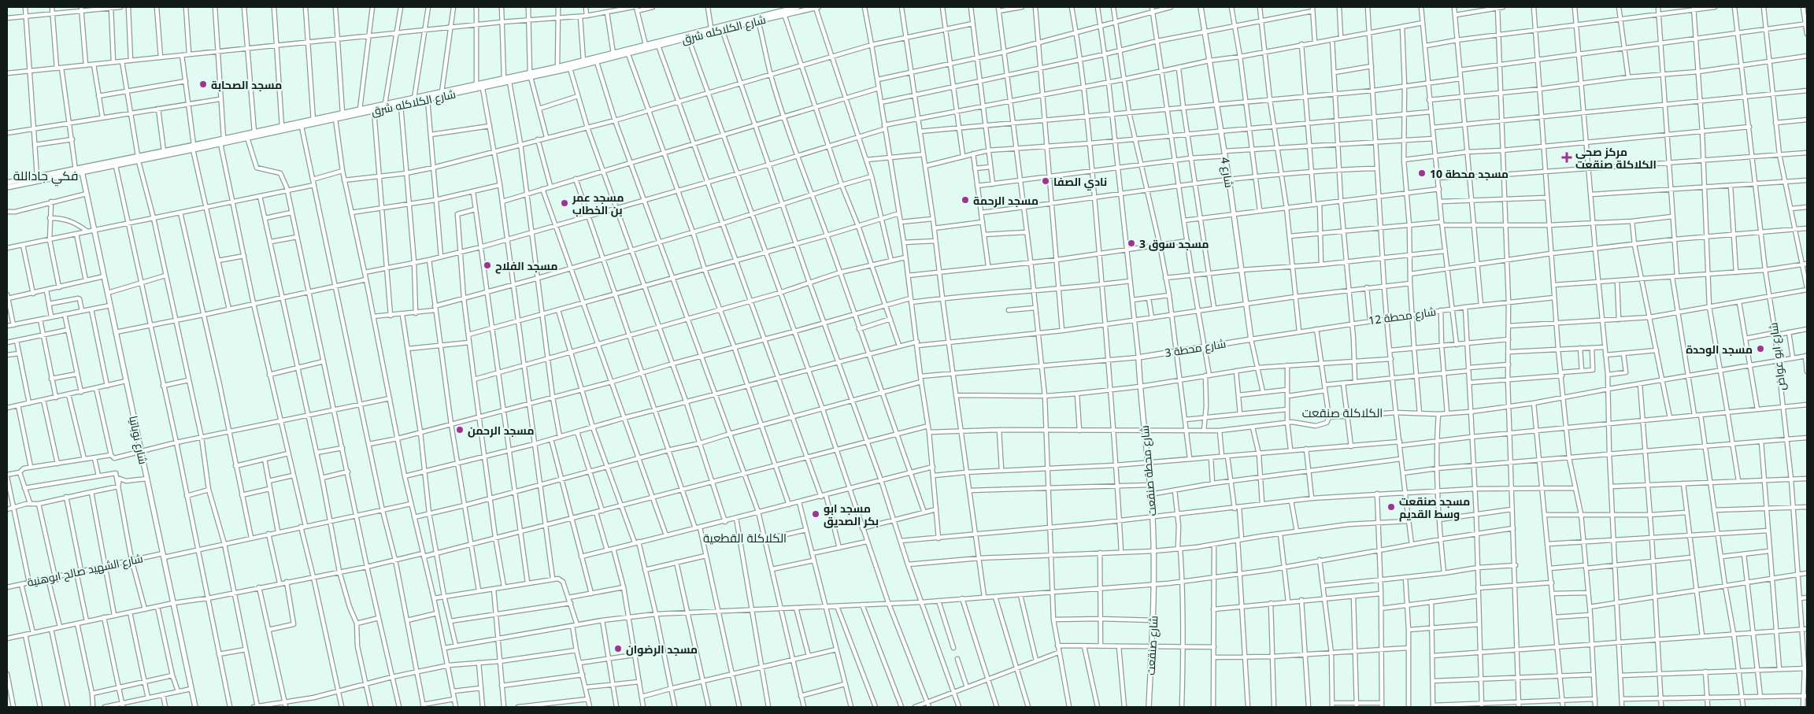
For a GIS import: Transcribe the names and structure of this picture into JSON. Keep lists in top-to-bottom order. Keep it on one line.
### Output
{"streets":{"street":["شارع الكلاكله شرق","شارع 4","شارع محطة 12","شارع محطة 3","شارع ابو عواض","شارع نوباتيا","شارع محطة صنقعت","شارع الشهيد صالح ابوهنية","شارع صنقعت"]},"crossings":[["شارع الكلاكله شرق","شارع نوباتيا"],["شارع 4","شارع محطة 12"],["شارع 4","شارع محطة 3"],["شارع محطة 12","شارع محطة 3"],["شارع محطة 3","شارع محطة صنقعت"],["شارع نوباتيا","شارع الشهيد صالح ابوهنية"],["شارع محطة صنقعت","شارع صنقعت"]],"districts":["فكي جاداللة","الكلاكلة صنقعت","الكلاكلة القطعية"],"places":{"other":["مسجد الصحابة","مسجد محطة 10","نادي الصفا","مسجد الرحمة","مسجد عمر بن الخطاب","مسجد سوق 3","مسجد الفلاح","مسجد الوحدة","مسجد الرحمن","مسجد صنقعت وسط القديم","مسجد ابو بكر الصديق","مسجد الرضوان"],"health":["مركز صحي الكلاكلة صنقعت"]}}
